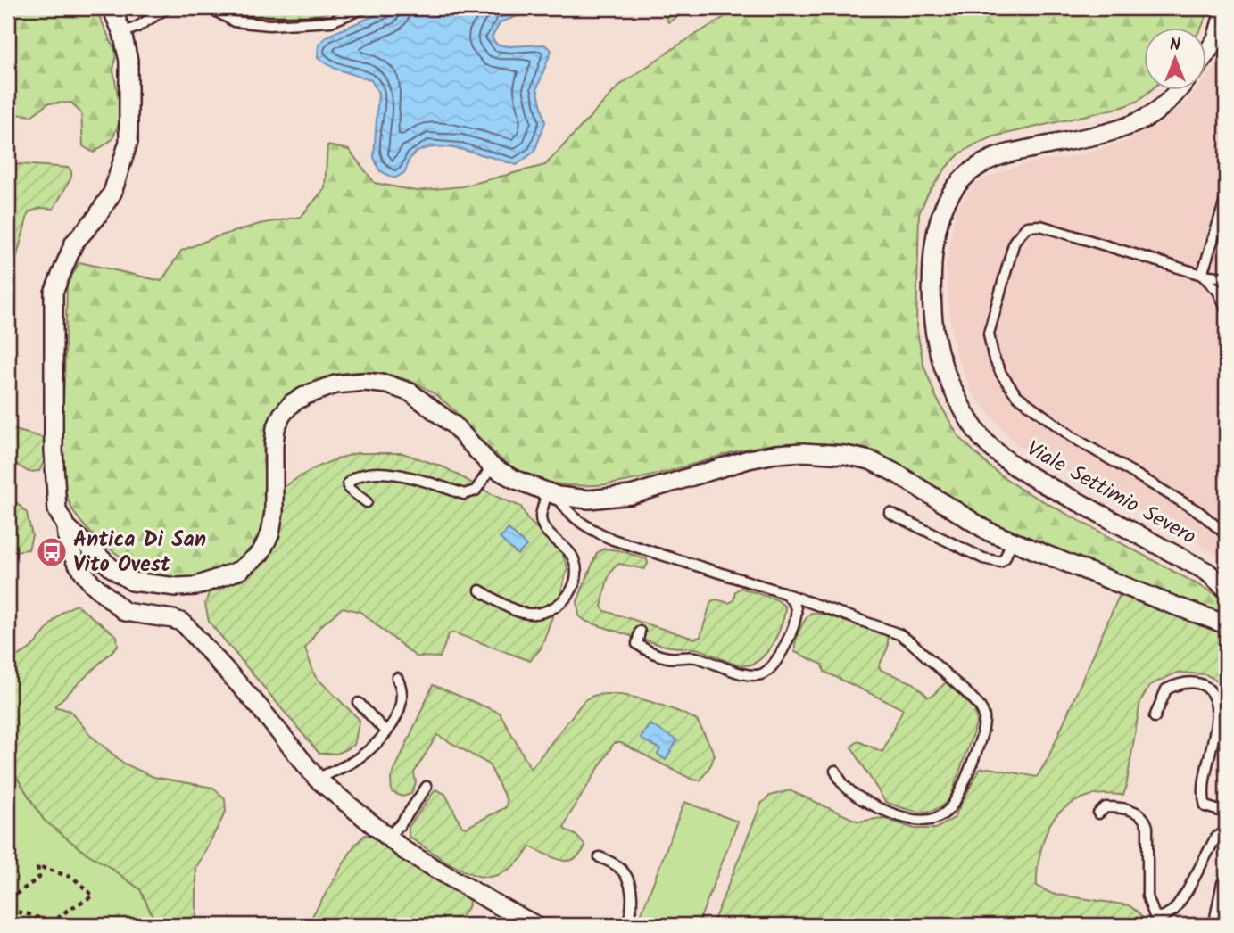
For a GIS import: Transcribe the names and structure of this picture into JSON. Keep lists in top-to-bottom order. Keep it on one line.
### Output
{"streets":{"street":["Viale Settimio Severo"]},"places":{"bus stop":["Antica Di San Vito Ovest"]},"north":"top"}
